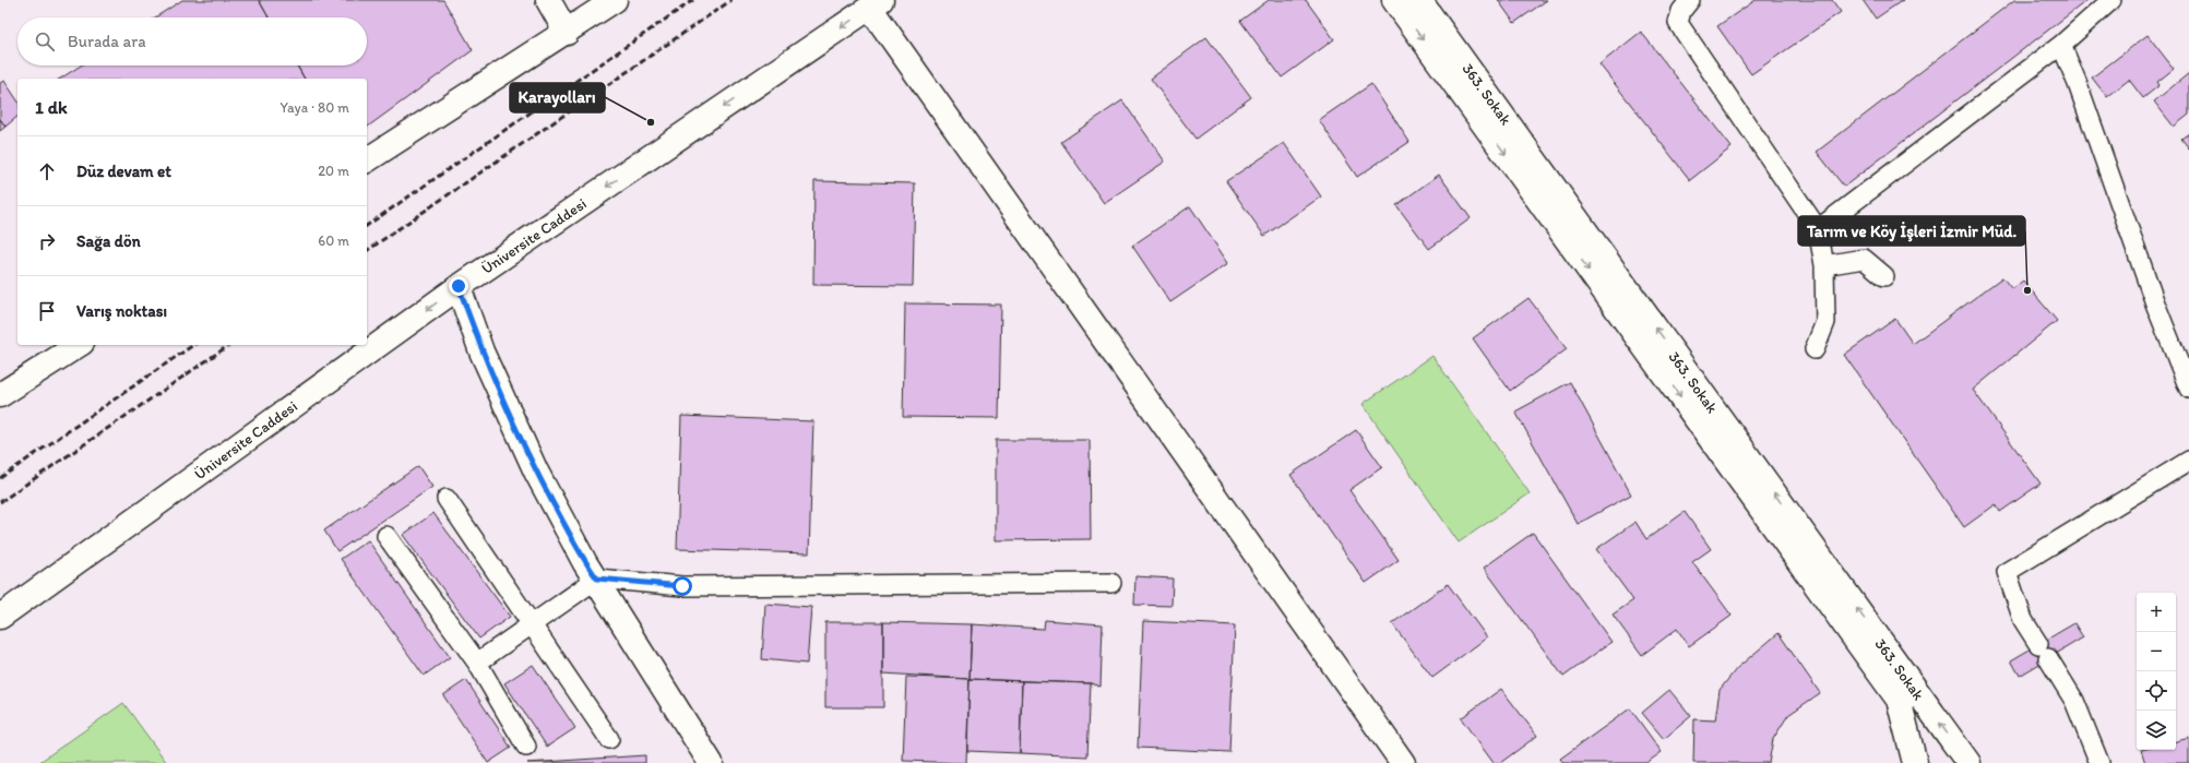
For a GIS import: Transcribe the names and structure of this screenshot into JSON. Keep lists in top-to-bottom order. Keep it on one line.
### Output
{"streets":{"street":["363. Sokak","Üniversite Caddesi"]},"places":["Karayolları","Tarım ve Köy İşleri İzmir Müd."],"page":{"search":"Burada ara","heading":["1 dk","Yaya · 80 m"],"list":[["Düz devam et","20 m"],["Sağa dön","60 m"],"Varış noktası"],"map_buttons":["+","−"]}}
